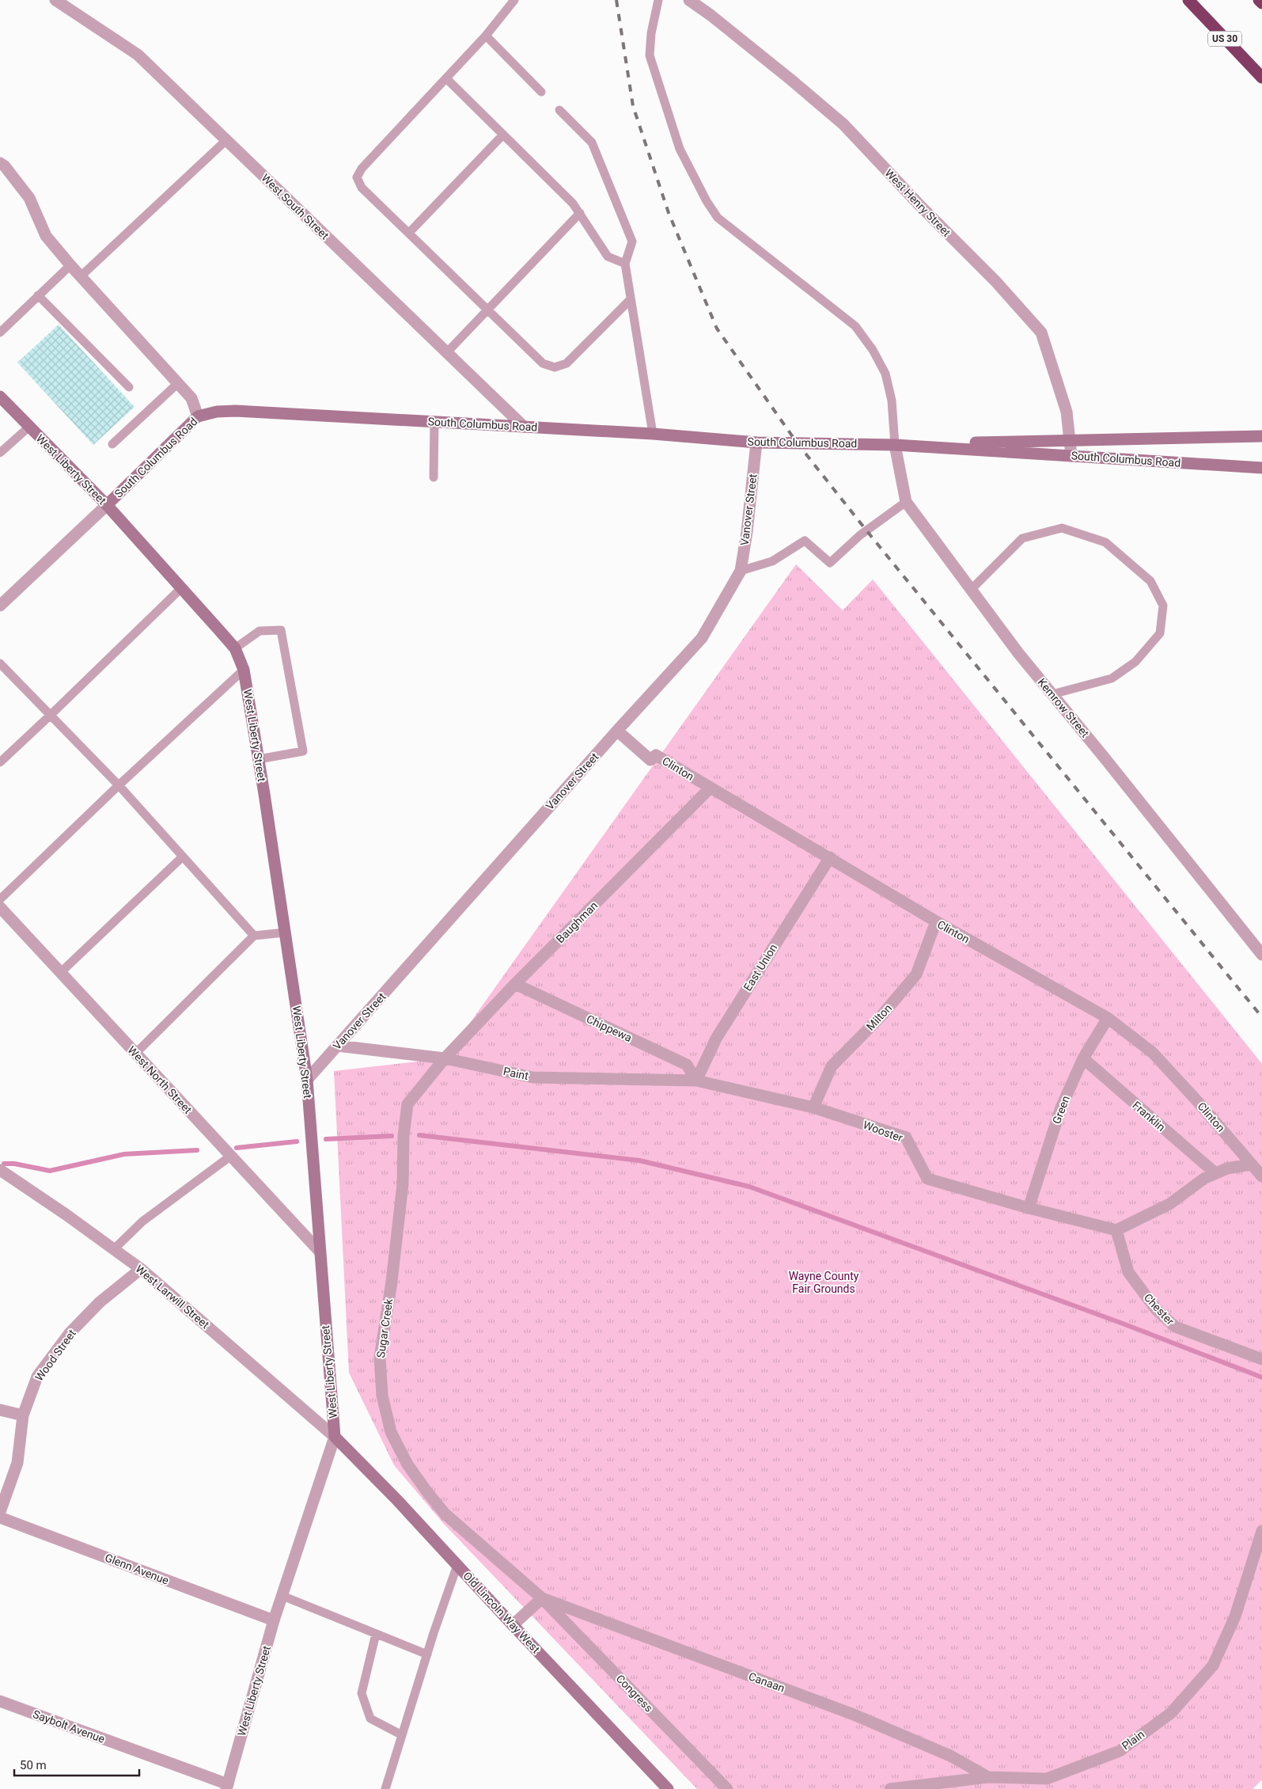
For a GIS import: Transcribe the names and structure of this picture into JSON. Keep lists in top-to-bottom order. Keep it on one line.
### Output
{"streets":{"highway":["US 30"],"main road":["South Columbus Road","West Liberty Street","Old Lincoln Way West"],"street":["West Henry Street","West South Street","Vanover Street","Kemrow Street","Clinton","Baughman","East Union","Milton","Chippewa","Paint","West North Street","Green","Franklin","Wooster","West Larwill Street","Chester","Sugar Creek","Wood Street","Glenn Avenue","Canaan","Congress","Saybolt Avenue","Plain"]},"crossings":[["West Henry Street","South Columbus Road"],["West South Street","South Columbus Road"],["South Columbus Road","West Liberty Street"],["South Columbus Road","Vanover Street"],["South Columbus Road","Kemrow Street"],["West Liberty Street","Vanover Street"],["West Liberty Street","West North Street"],["West Liberty Street","West Larwill Street"],["West Liberty Street","Glenn Avenue"],["West Liberty Street","Old Lincoln Way West"],["West Liberty Street","Saybolt Avenue"],["Vanover Street","Clinton"],["Vanover Street","Paint"],["Clinton","Baughman"],["Clinton","East Union"],["Clinton","Milton"],["Clinton","Green"],["Baughman","Chippewa"],["Baughman","Paint"],["Baughman","Sugar Creek"],["East Union","Chippewa"],["East Union","Paint"],["East Union","Wooster"],["Milton","Wooster"],["Chippewa","Paint"],["Chippewa","Wooster"],["Paint","Wooster"],["Paint","Sugar Creek"],["Green","Franklin"],["Green","Wooster"],["Wooster","Chester"],["West Larwill Street","Wood Street"],["West Larwill Street","Old Lincoln Way West"],["Sugar Creek","Canaan"],["Sugar Creek","Congress"],["Canaan","Congress"],["Canaan","Plain"]],"parks":["Wayne County Fair Grounds"],"scale_bar":"50 m"}
